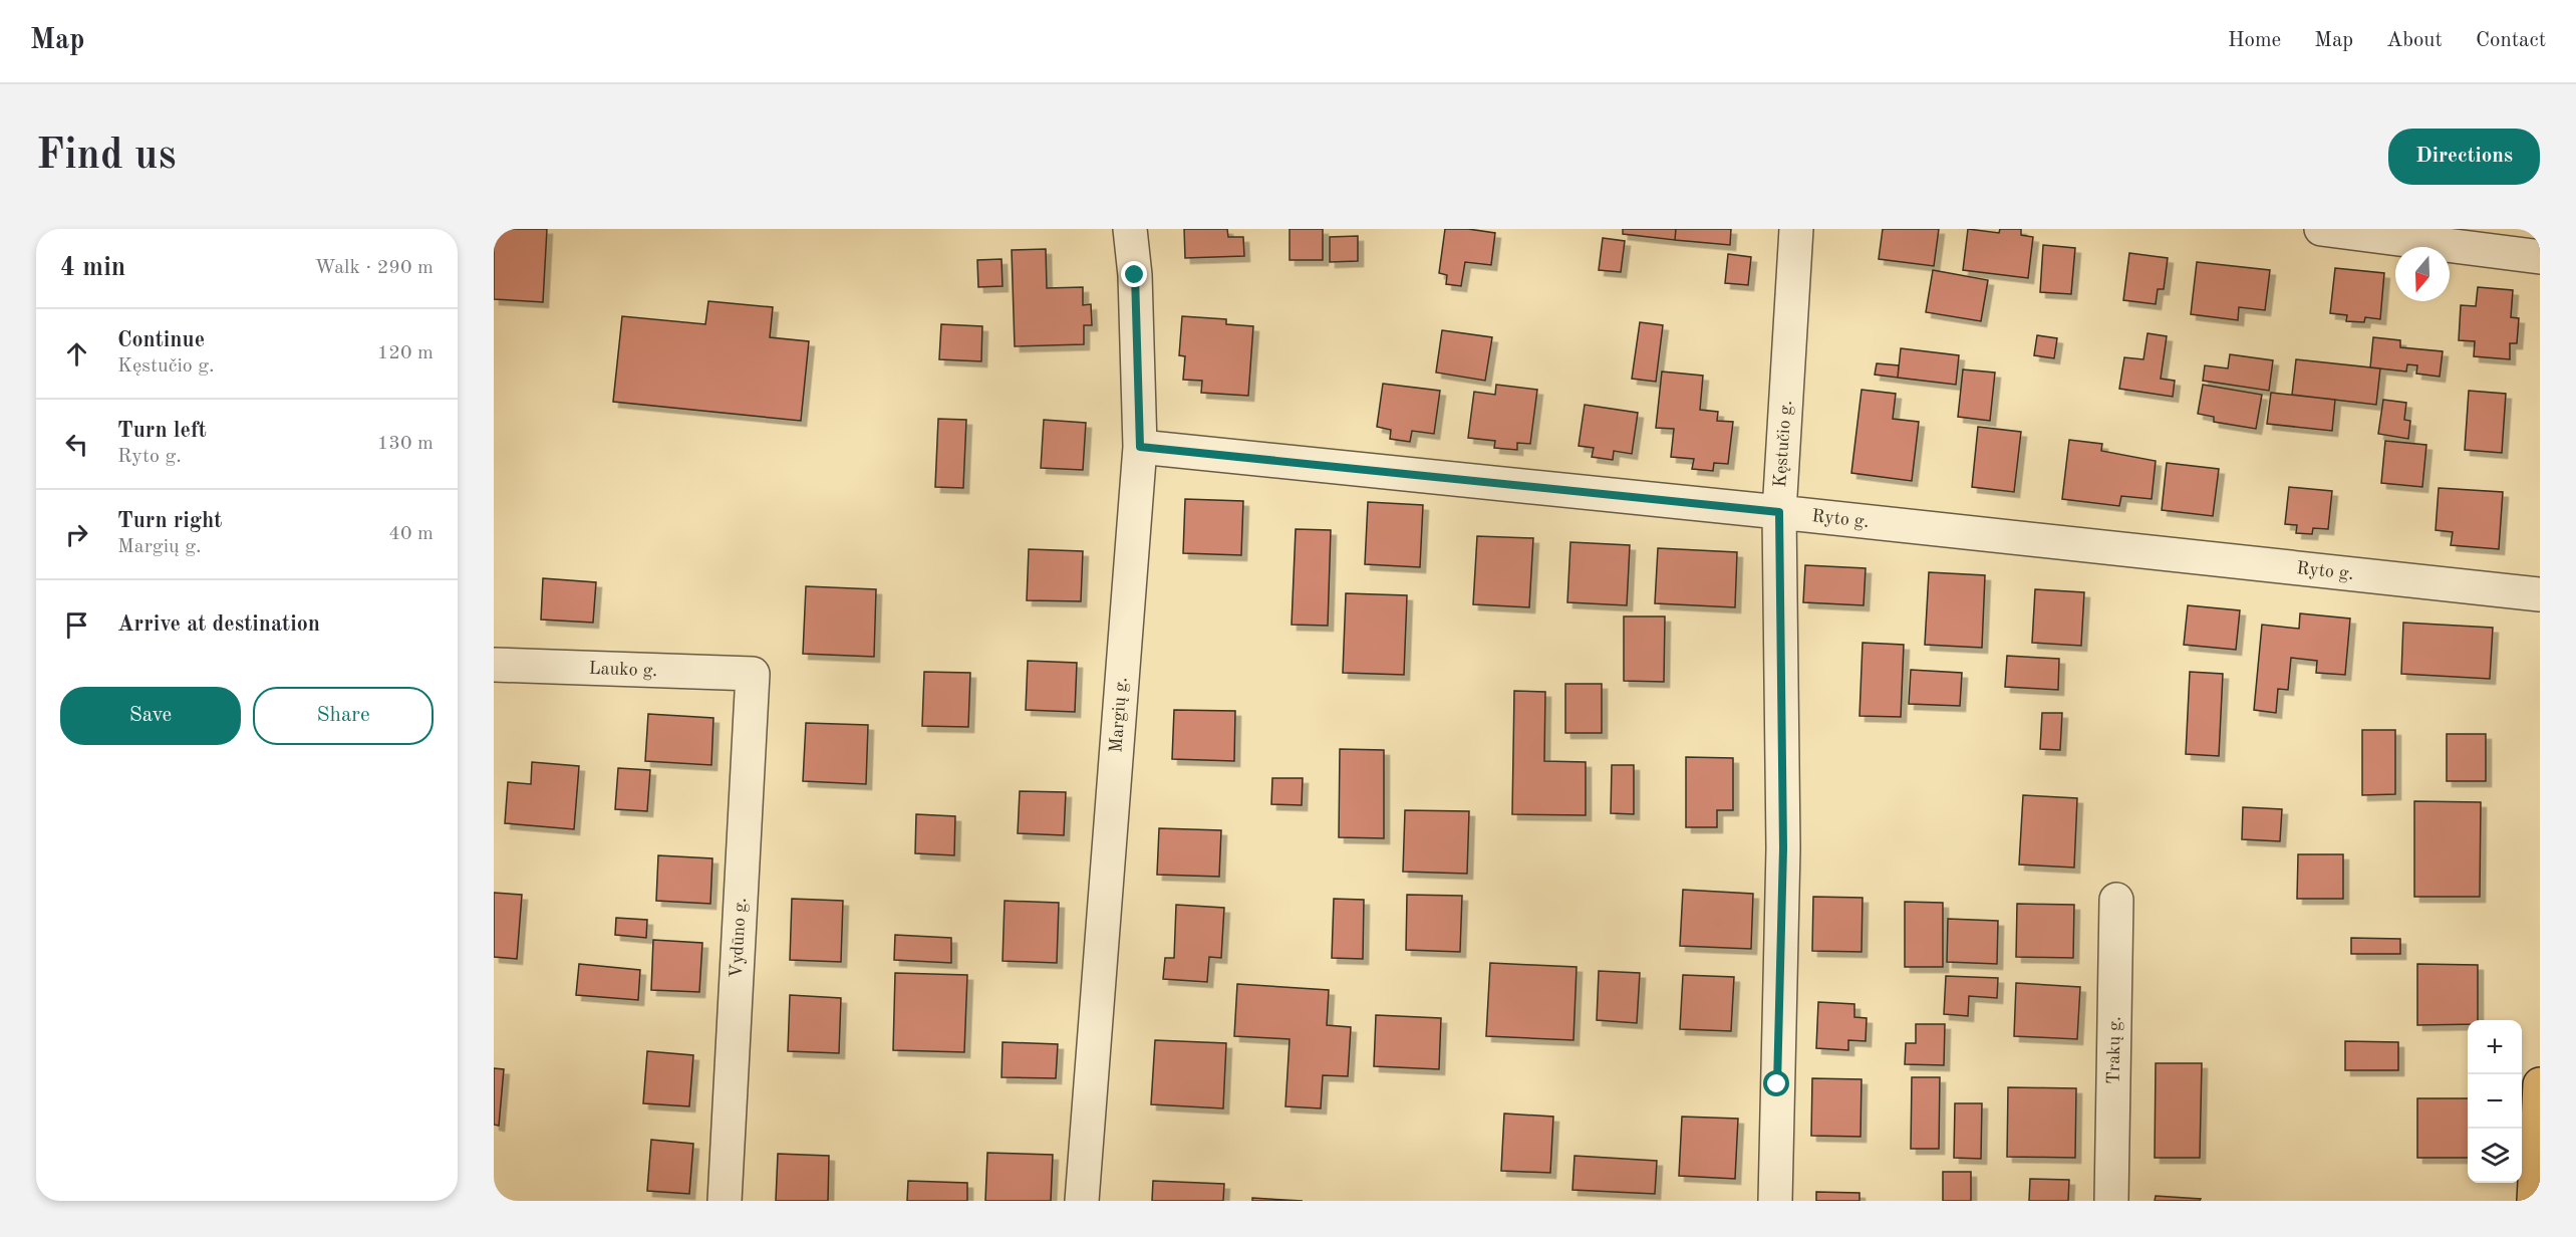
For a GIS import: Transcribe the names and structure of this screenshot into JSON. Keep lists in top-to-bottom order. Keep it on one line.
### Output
{"streets":{"street":["Kęstučio g.","Ryto g.","Lauko g.","Margių g.","Vydūno g.","Trakų g."]},"crossings":[["Kęstučio g.","Ryto g."],["Ryto g.","Margių g."],["Lauko g.","Vydūno g."]],"north":"bottom","page":{"header":"Map","nav":["Home","Map","About","Contact"],"buttons":["Directions",["Save","Share"]],"title":"Find us","heading":["4 min","Walk · 290 m"],"list":[["Continue","Kęstučio g.","120 m"],["Turn left","Ryto g.","130 m"],["Turn right","Margių g.","40 m"],"Arrive at destination"],"map_buttons":["+","−"]}}
